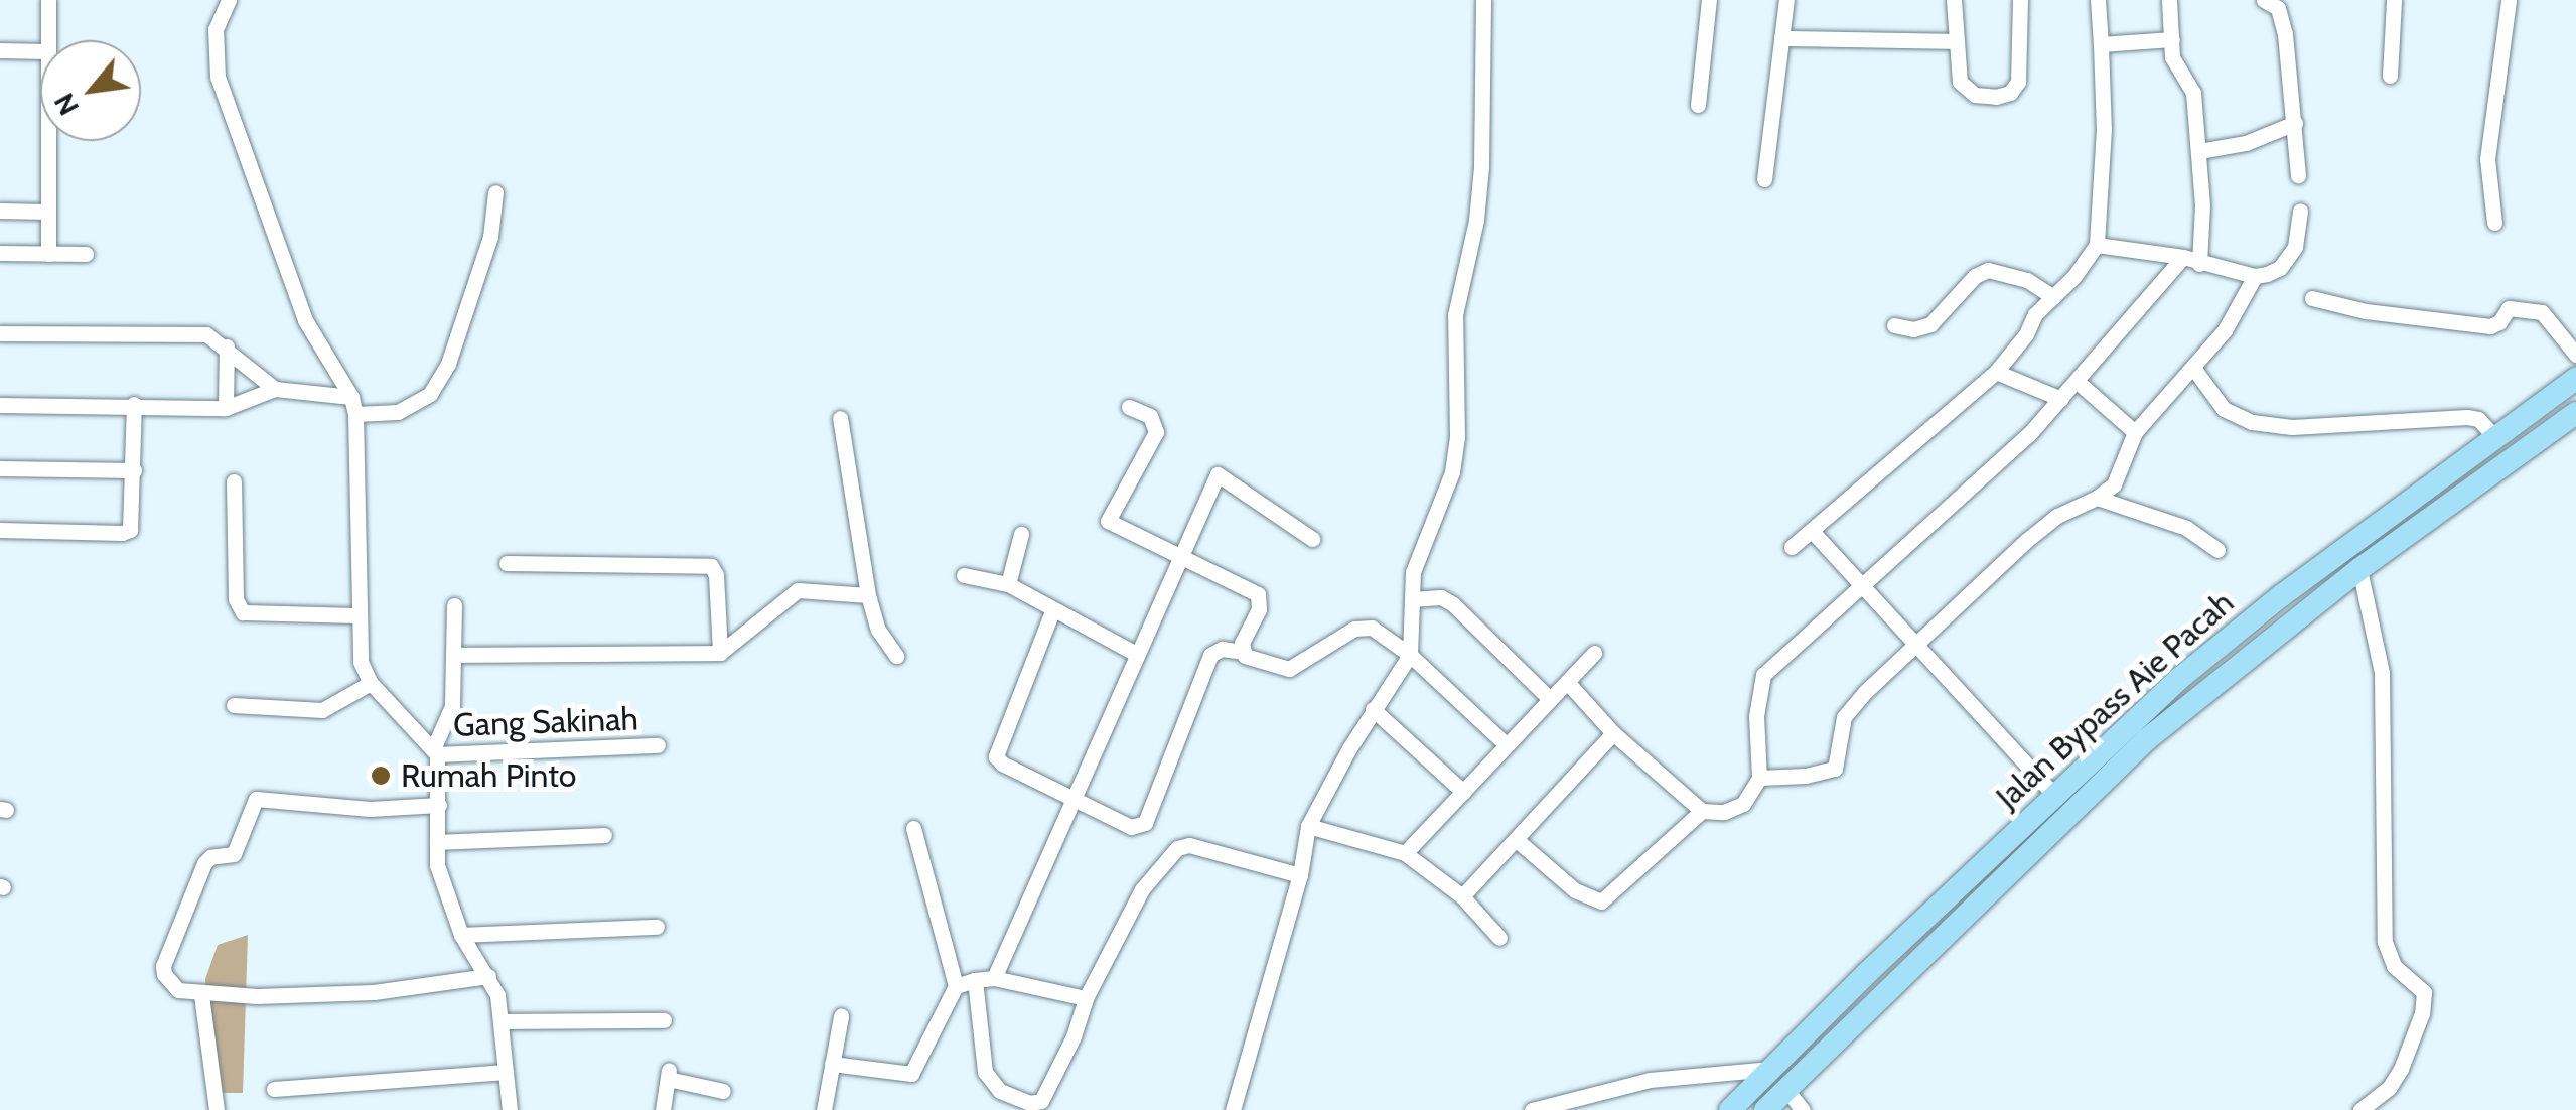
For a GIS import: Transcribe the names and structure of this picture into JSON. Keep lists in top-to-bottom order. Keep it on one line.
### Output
{"streets":{"highway":["Jalan Bypass Aie Pacah"],"street":["Gang Sakinah"]},"places":["Rumah Pinto"],"north":"bottom left"}
